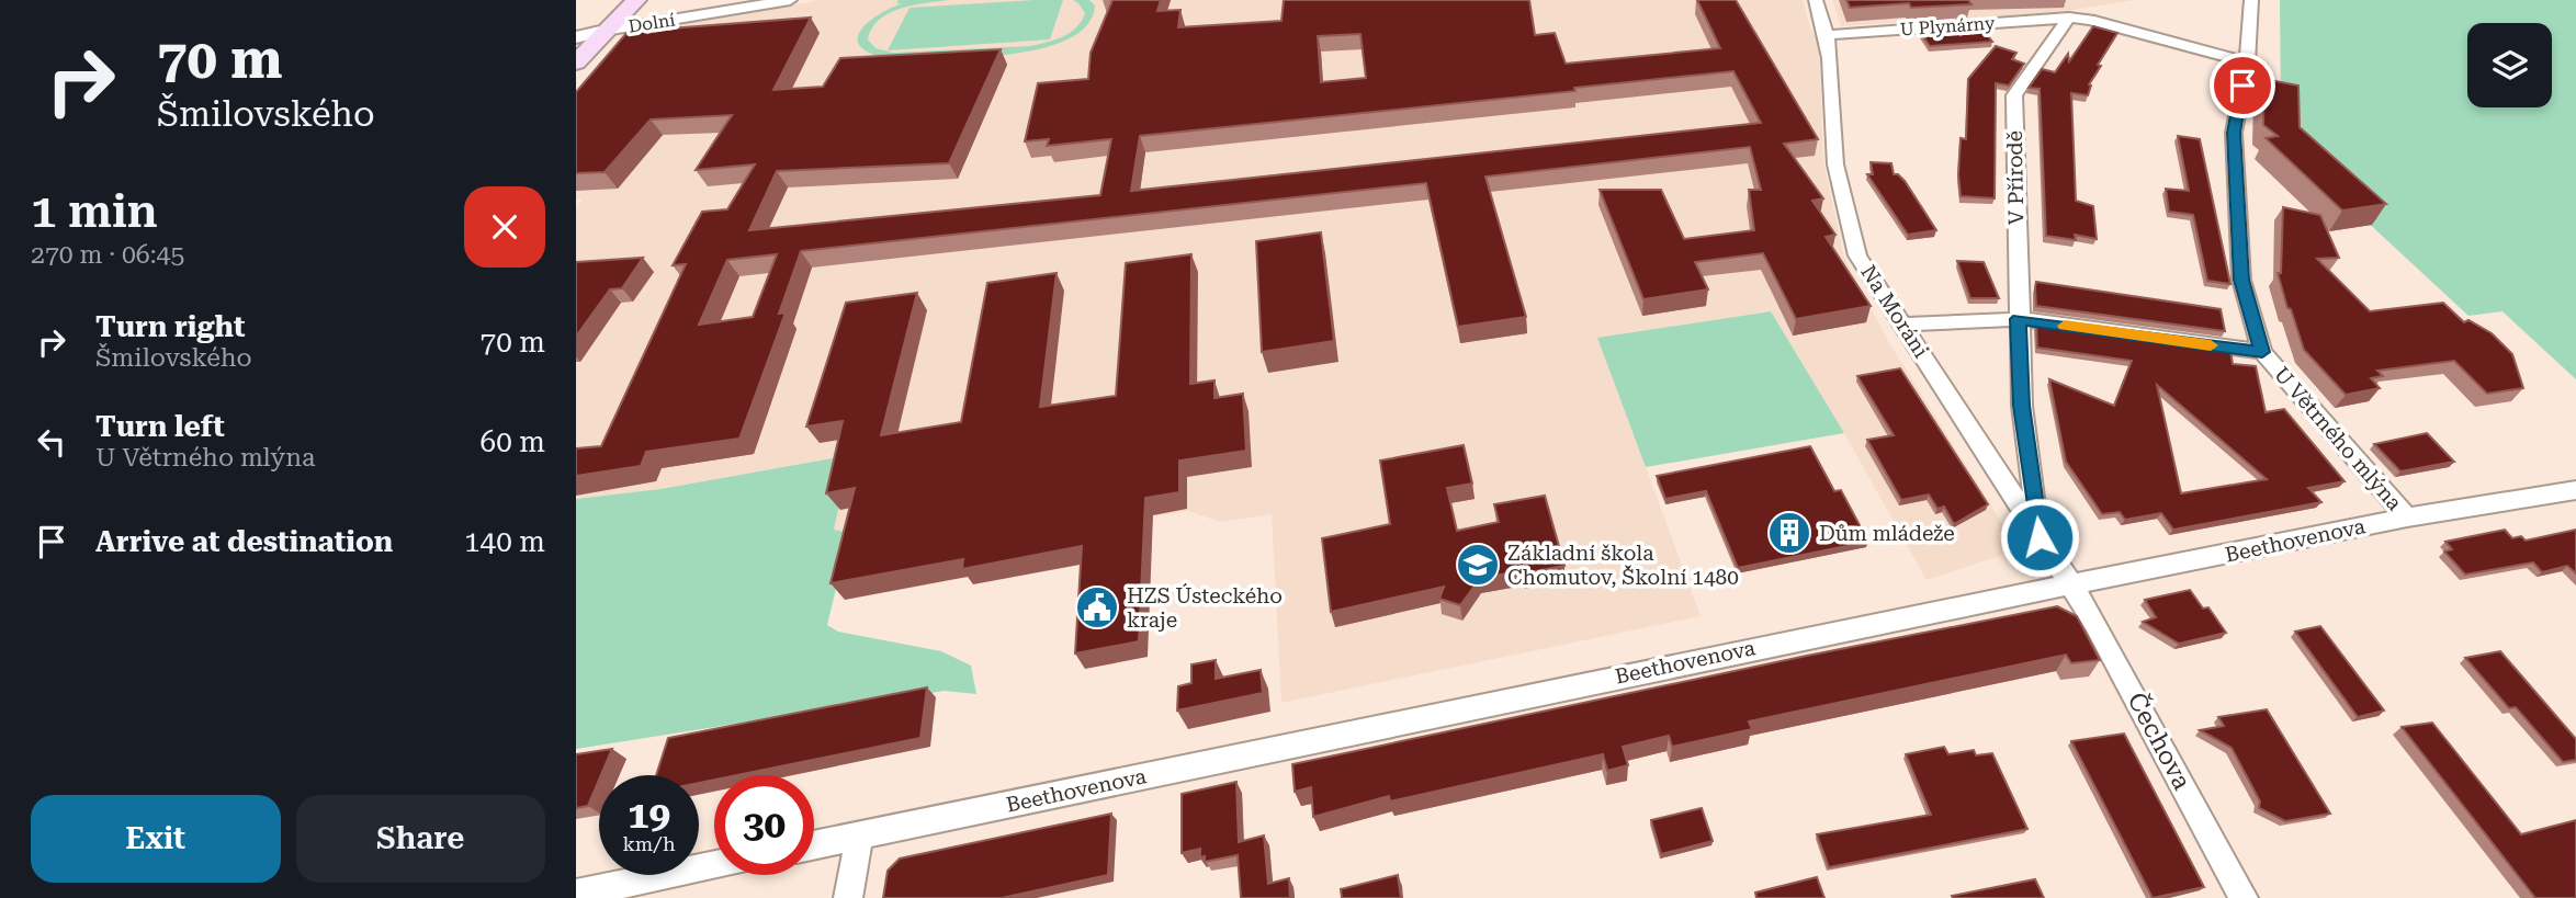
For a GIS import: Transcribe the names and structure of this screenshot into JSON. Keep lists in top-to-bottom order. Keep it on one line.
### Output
{"streets":{"street":["Dolní","U Plynárny","V Přírodě","Na Moráni","U Větrného mlýna","Beethovenova","Čechova"]},"crossings":[["U Plynárny","V Přírodě"],["U Plynárny","Na Moráni"],["V Přírodě","Na Moráni"],["Na Moráni","Beethovenova"],["Na Moráni","Čechova"],["U Větrného mlýna","Beethovenova"],["Beethovenova","Čechova"]],"places":{"building":["Dům mládeže"],"school or university":["Základní škola Chomutov, Školní 1480"],"public building":["HZS Ústeckého kraje"]},"page":{"turn":["70 m","Šmilovského"],"heading":["1 min","270 m · 06:45"],"list":[{"name":"Turn right","note":"Šmilovského","value":"70 m"},{"name":"Turn left","note":"U Větrného mlýna","value":"60 m"},{"name":"Arrive at destination","value":"140 m"}],"speed":"19 km/h","limit":"30","buttons":["Exit","Share"]}}
